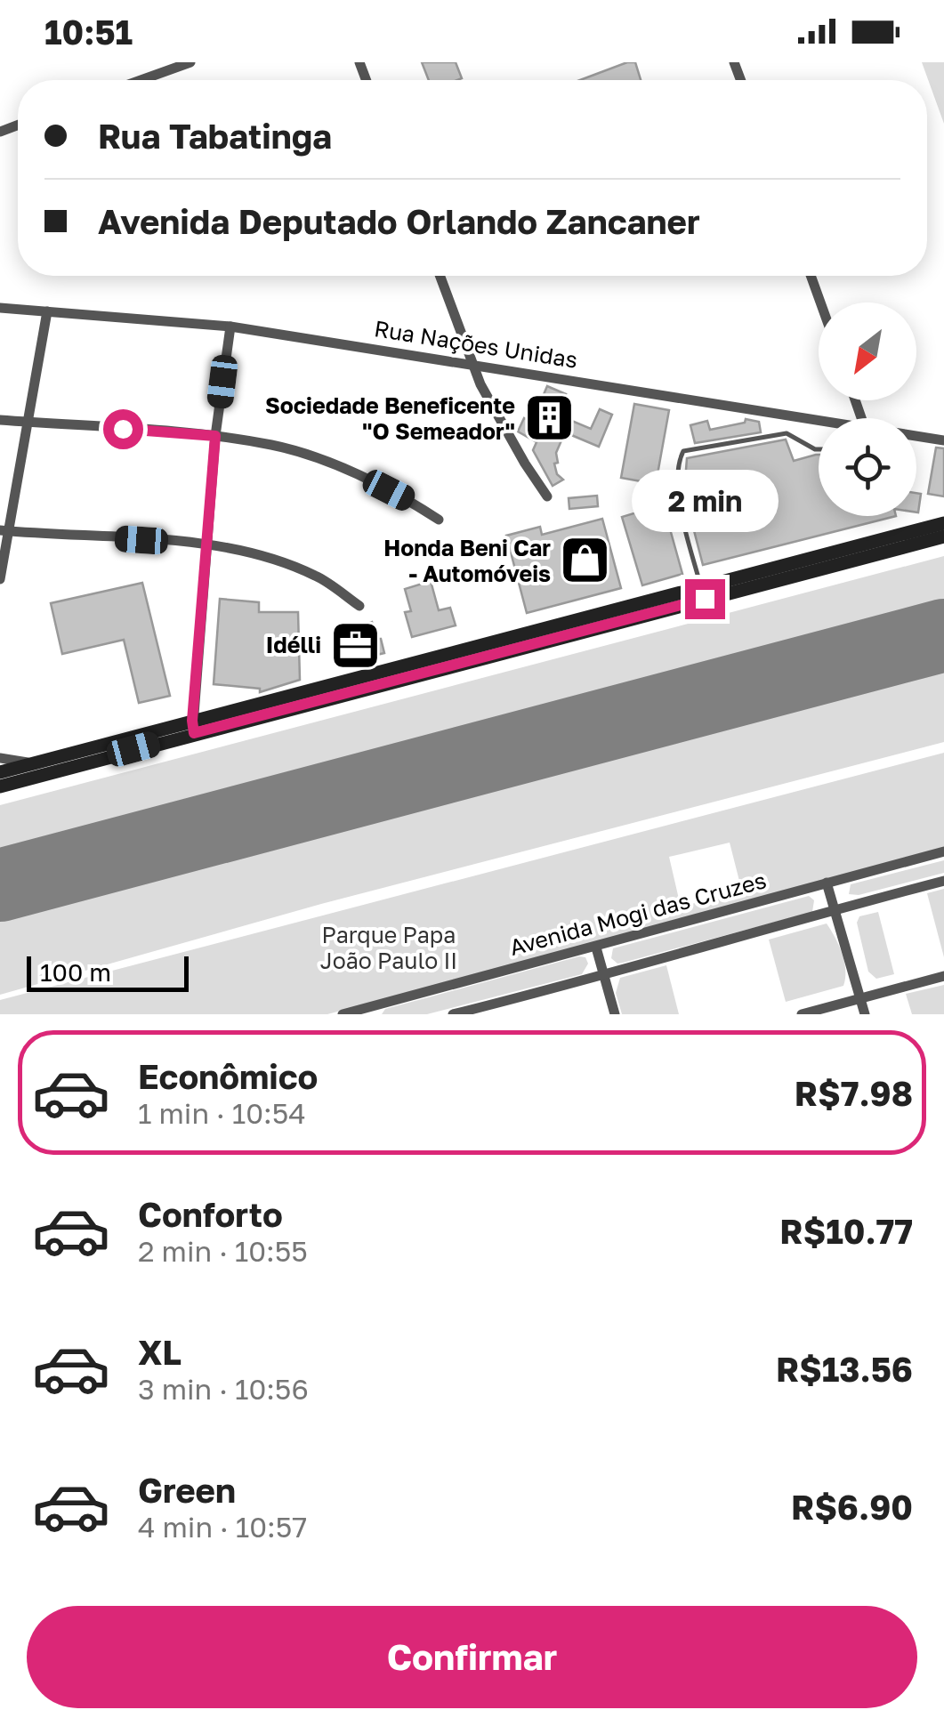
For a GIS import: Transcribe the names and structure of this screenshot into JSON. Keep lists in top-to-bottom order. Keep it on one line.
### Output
{"streets":{"street":["Rua Nações Unidas","Avenida Mogi das Cruzes"]},"parks":["Parque Papa João Paulo II"],"places":{"building":["Sociedade Beneficente \"O Semeador\""],"shop":["Honda Beni Car - Automóveis"],"office":["Idélli"]},"scale_bar":"100 m","north":"bottom left","page":{"status":"10:51","banner":["Rua Tabatinga","Avenida Deputado Orlando Zancaner"],"bubble":"2 min","scale":"100 m","list":[{"name":"Econômico","note":"1 min · 10:54","value":"R$7.98"},{"name":"Conforto","note":"2 min · 10:55","value":"R$10.77"},{"name":"XL","note":"3 min · 10:56","value":"R$13.56"},{"name":"Green","note":"4 min · 10:57","value":"R$6.90"}],"buttons":"Confirmar"}}
